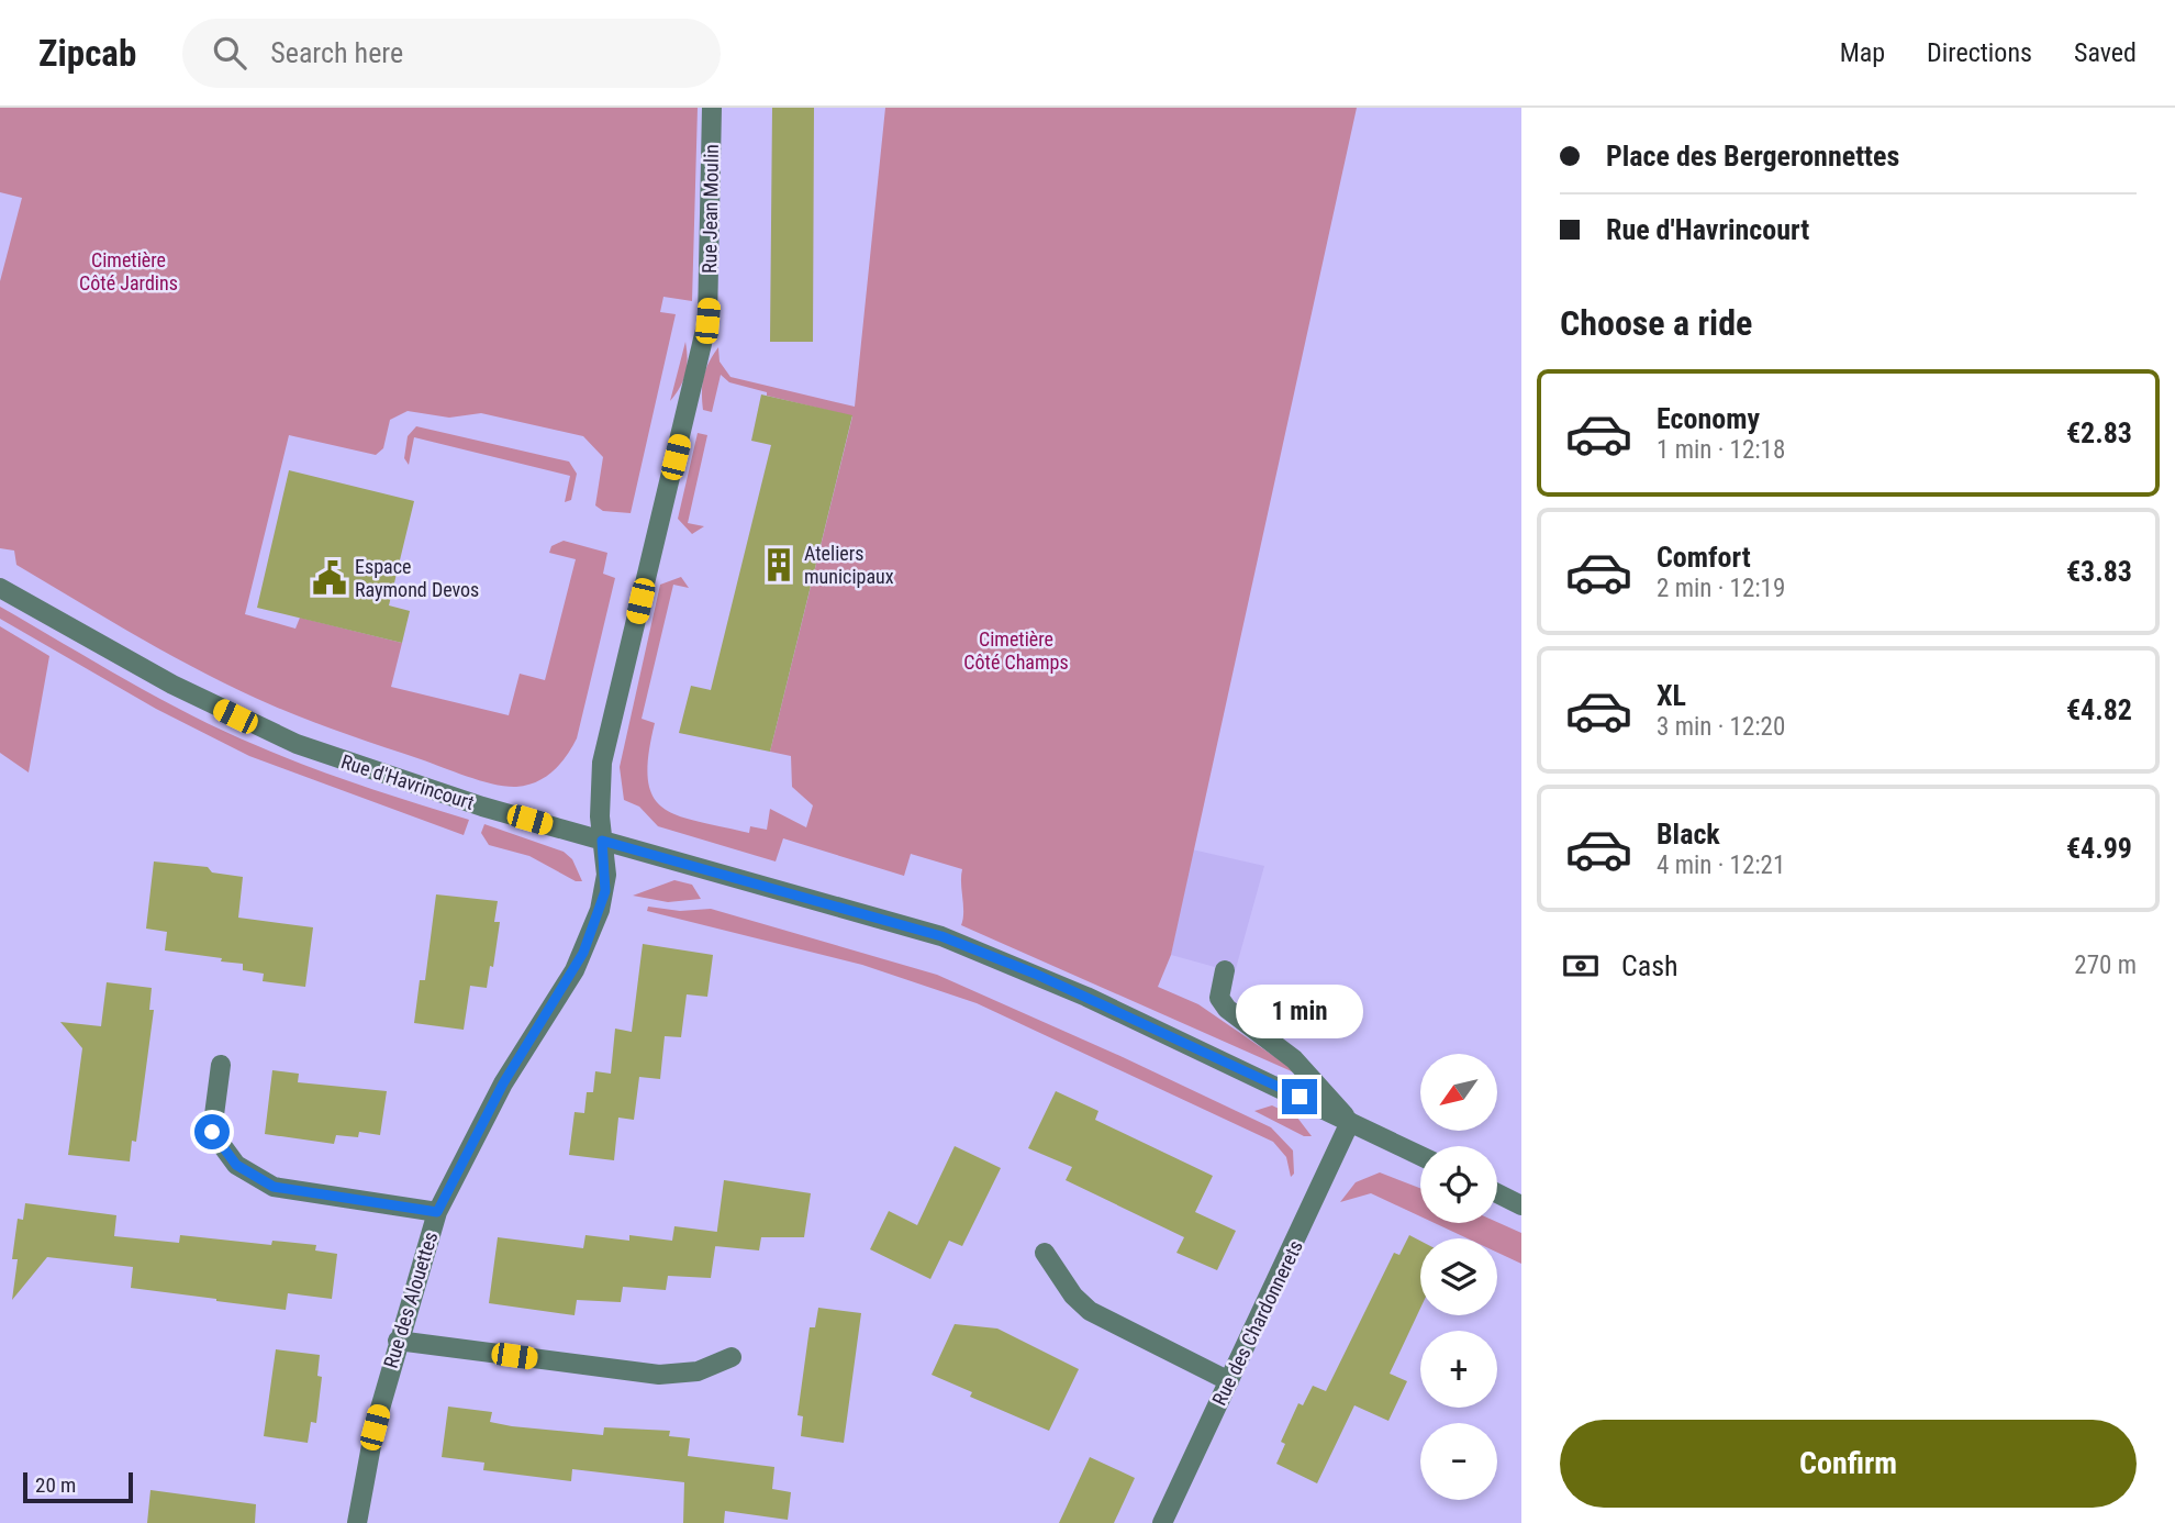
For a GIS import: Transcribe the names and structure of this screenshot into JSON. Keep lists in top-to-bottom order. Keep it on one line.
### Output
{"streets":{"street":["Rue Jean Moulin","Rue d'Havrincourt","Rue des Alouettes","Rue des Chardonnerets"]},"crossings":[["Rue Jean Moulin","Rue des Alouettes"],["Rue d'Havrincourt","Rue des Alouettes"],["Rue d'Havrincourt","Rue des Chardonnerets"]],"parks":["Cimetière Côté Jardins","Cimetière Côté Champs"],"places":{"building":["Ateliers municipaux"],"public building":["Espace Raymond Devos"]},"scale_bar":"20 m","north":"bottom left","page":{"header":"Zipcab","search":"Search here","nav":["Map","Directions","Saved"],"banner":["Place des Bergeronnettes","Rue d'Havrincourt"],"heading":"Choose a ride","list":[{"name":"Economy","note":"1 min · 12:18","value":"€2.83"},{"name":"Comfort","note":"2 min · 12:19","value":"€3.83"},{"name":"XL","note":"3 min · 12:20","value":"€4.82"},{"name":"Black","note":"4 min · 12:21","value":"€4.99"}],"pay":["Cash","270 m"],"bubble":"1 min","map_buttons":["+","−"],"buttons":"Confirm","scale":"20 m"}}
